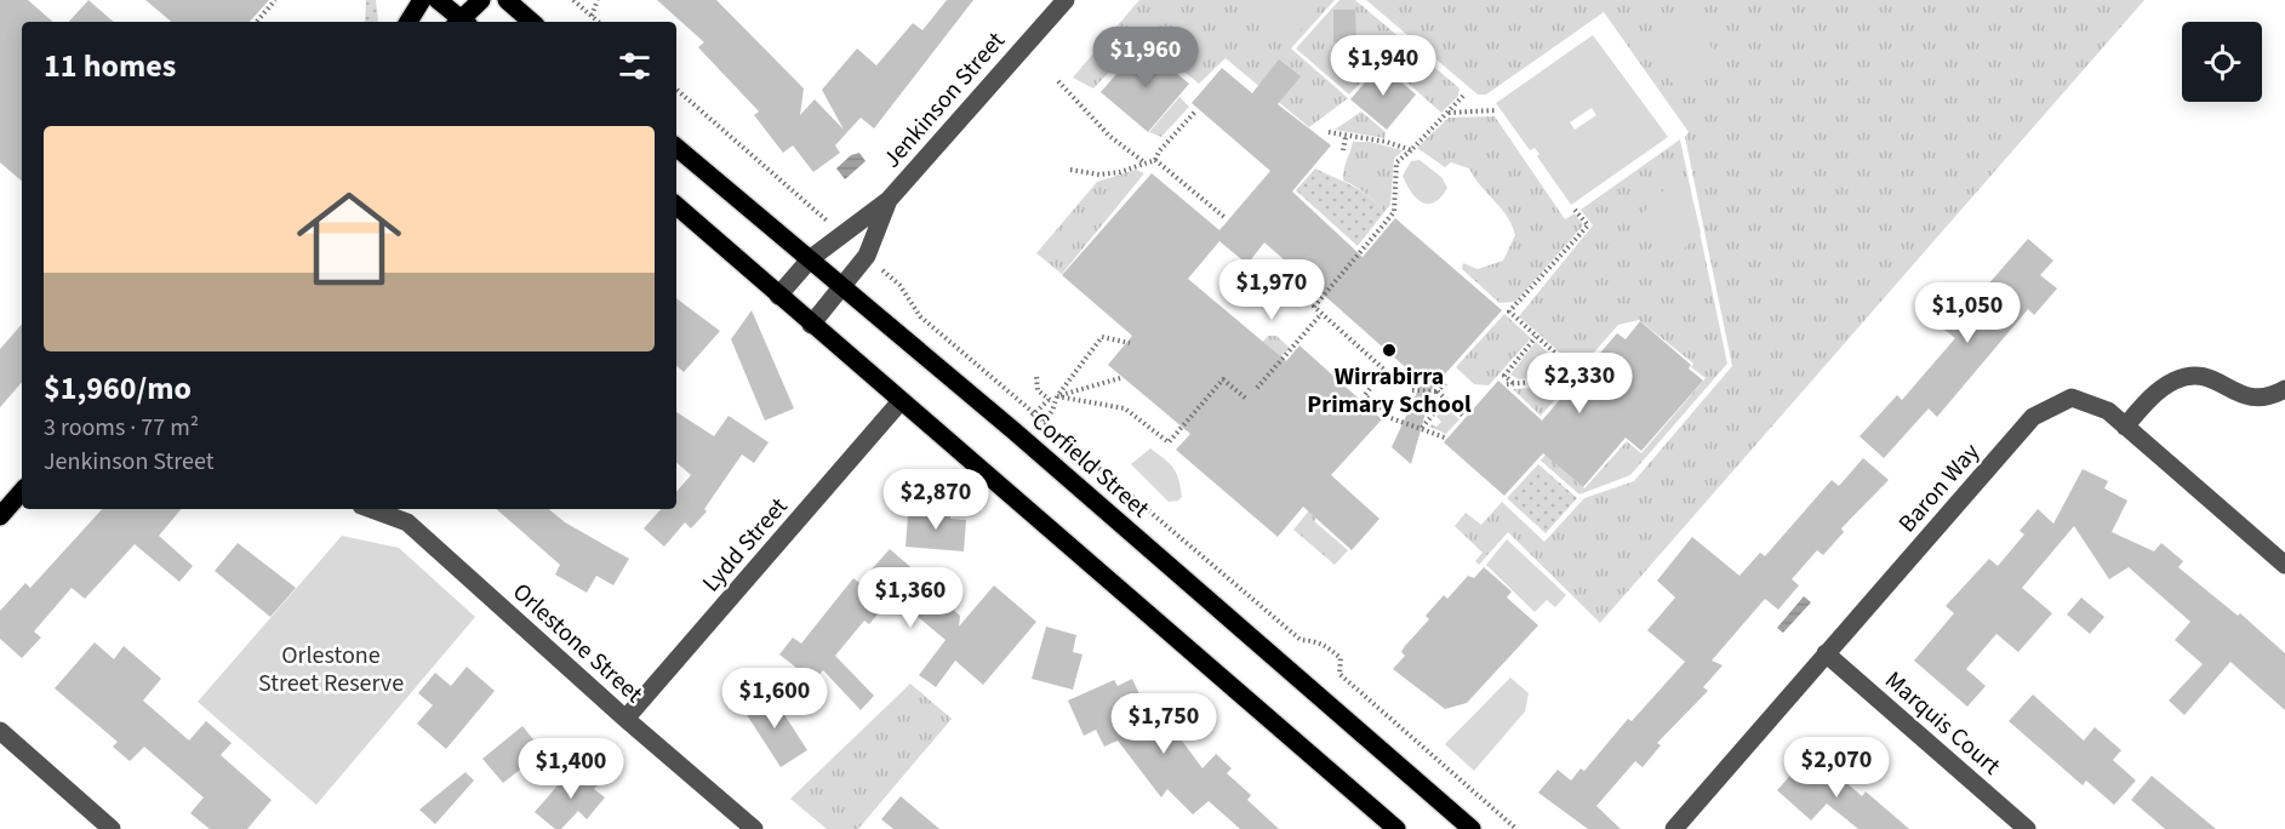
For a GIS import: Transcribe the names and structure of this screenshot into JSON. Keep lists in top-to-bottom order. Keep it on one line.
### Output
{"streets":{"main road":["Corfield Street"],"street":["Jenkinson Street","Baron Way","Lydd Street","Orlestone Street","Marquis Court"]},"crossings":[["Jenkinson Street","Corfield Street"],["Baron Way","Marquis Court"],["Lydd Street","Orlestone Street"]],"parks":["Orlestone Street Reserve"],"places":["Wirrabirra Primary School"],"page":{"heading":"11 homes","price":["$1,960","$1,940","$1,970","$1,050","$2,330","$2,870","$1,360","$1,600","$1,750","$2,070","$1,400"],"list":[{"name":"$1,960/mo","note":"3 rooms · 77 m² · Jenkinson Street"}]}}
